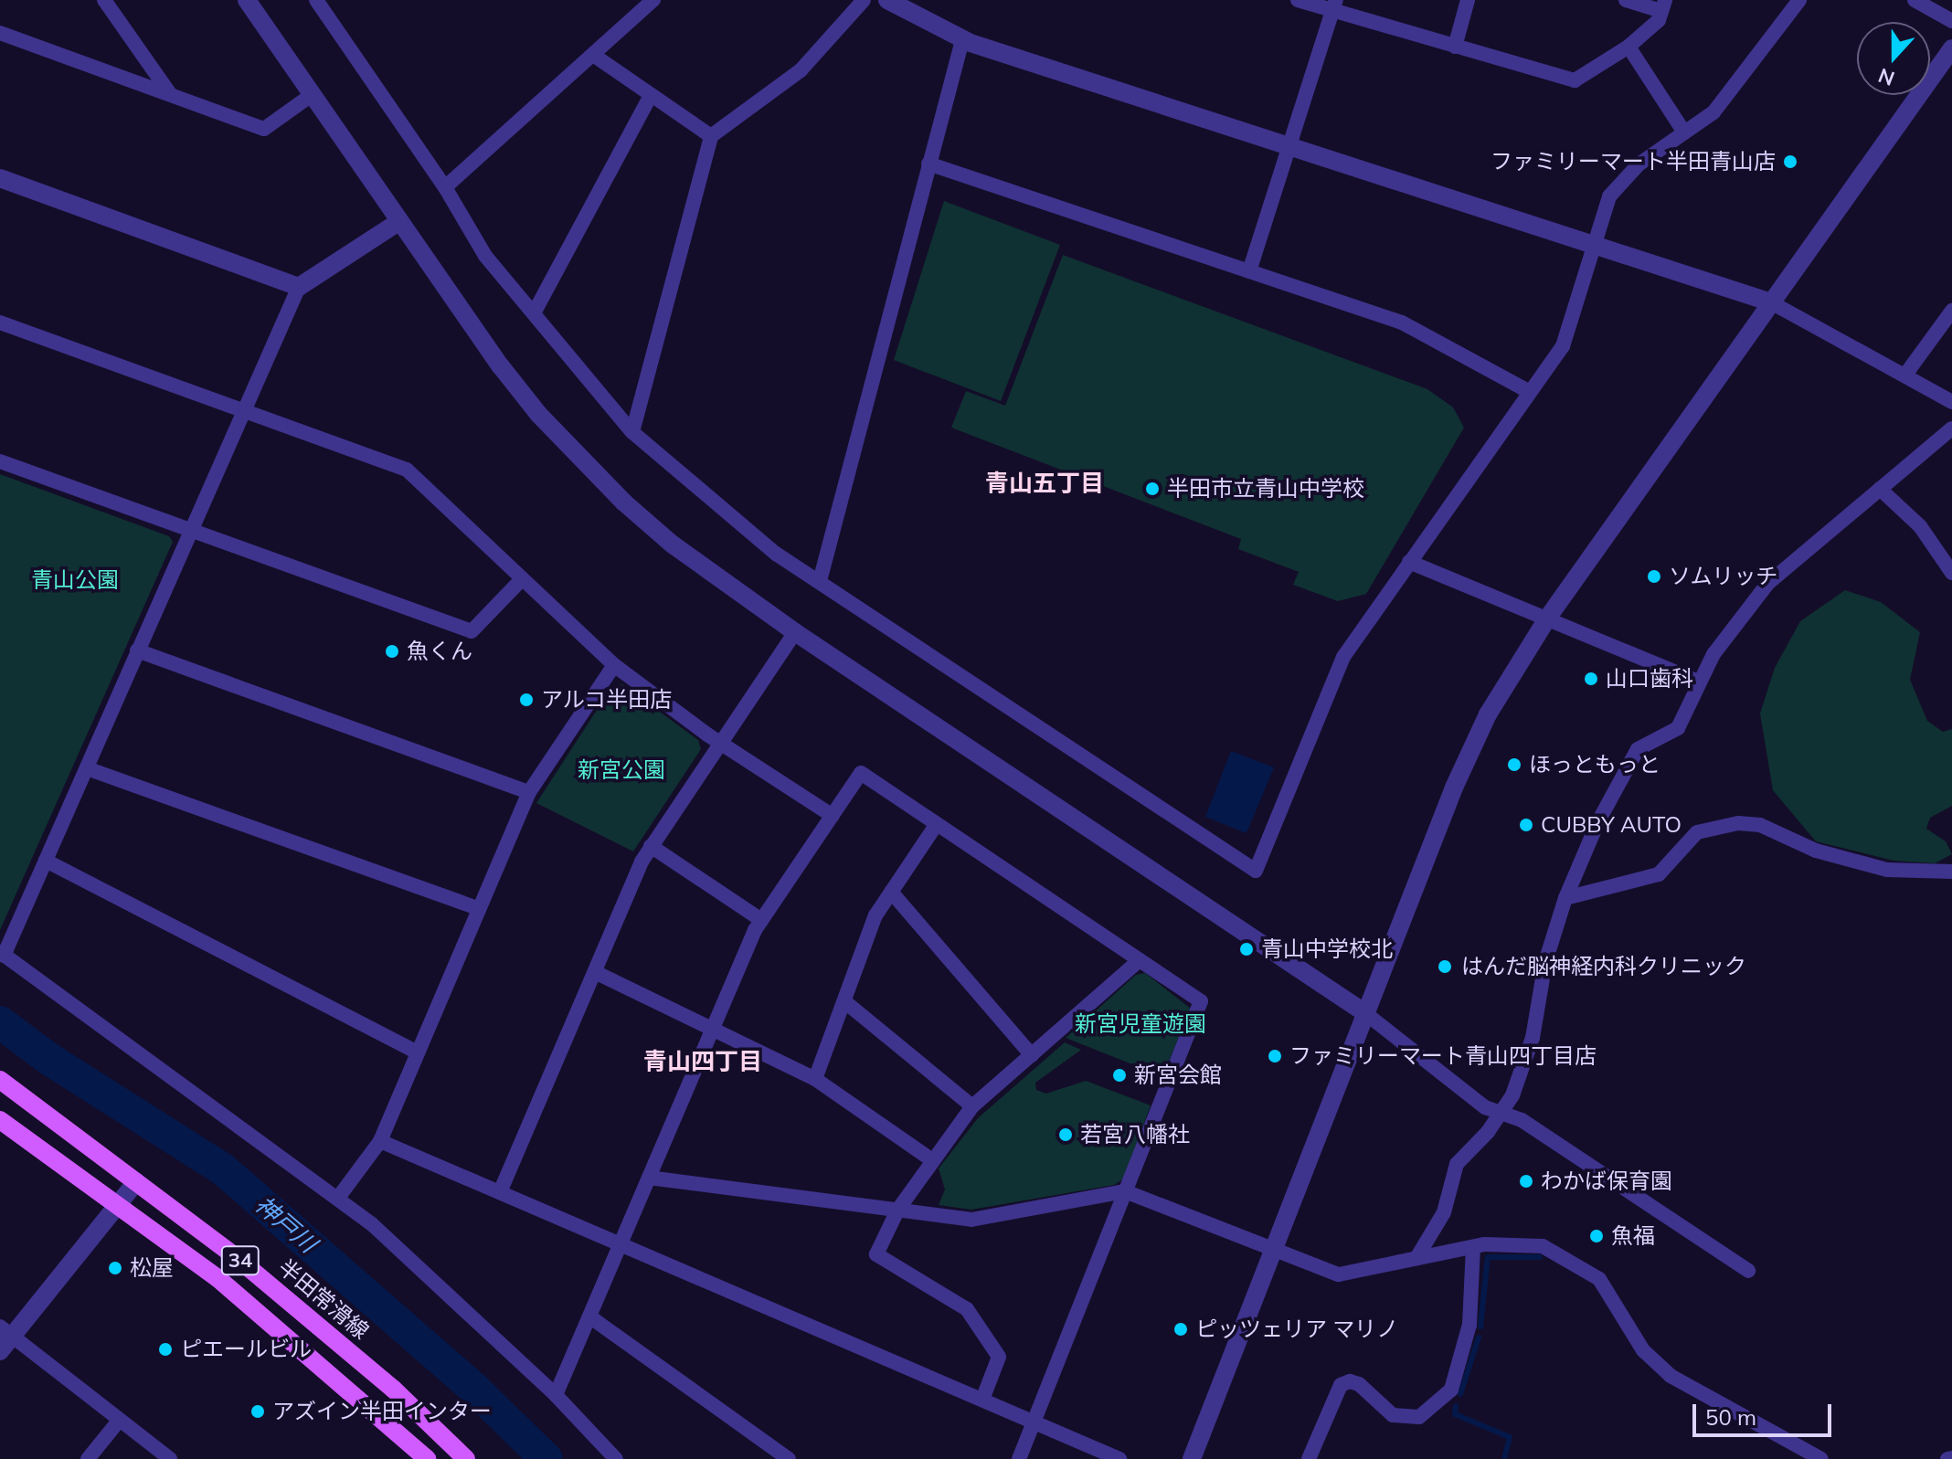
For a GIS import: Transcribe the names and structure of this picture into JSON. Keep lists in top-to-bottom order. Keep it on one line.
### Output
{"streets":{"main road":["34","半田常滑線"]},"districts":["青山五丁目","青山四丁目"],"water":["神戸川"],"parks":["青山公園","新宮公園","新宮児童遊園"],"places":["ファミリーマート半田青山店","半田市立青山中学校","ソムリッチ","魚くん","山口歯科","アルコ半田店","ほっともっと","CUBBY AUTO","青山中学校北","はんだ脳神経内科クリニック","ファミリーマート青山四丁目店","新宮会館","若宮八幡社","わかば保育園","魚福","松屋","ピッツェリア マリノ","ピエールビル","アズイン半田インター"],"scale_bar":"50 m","north":"bottom"}
